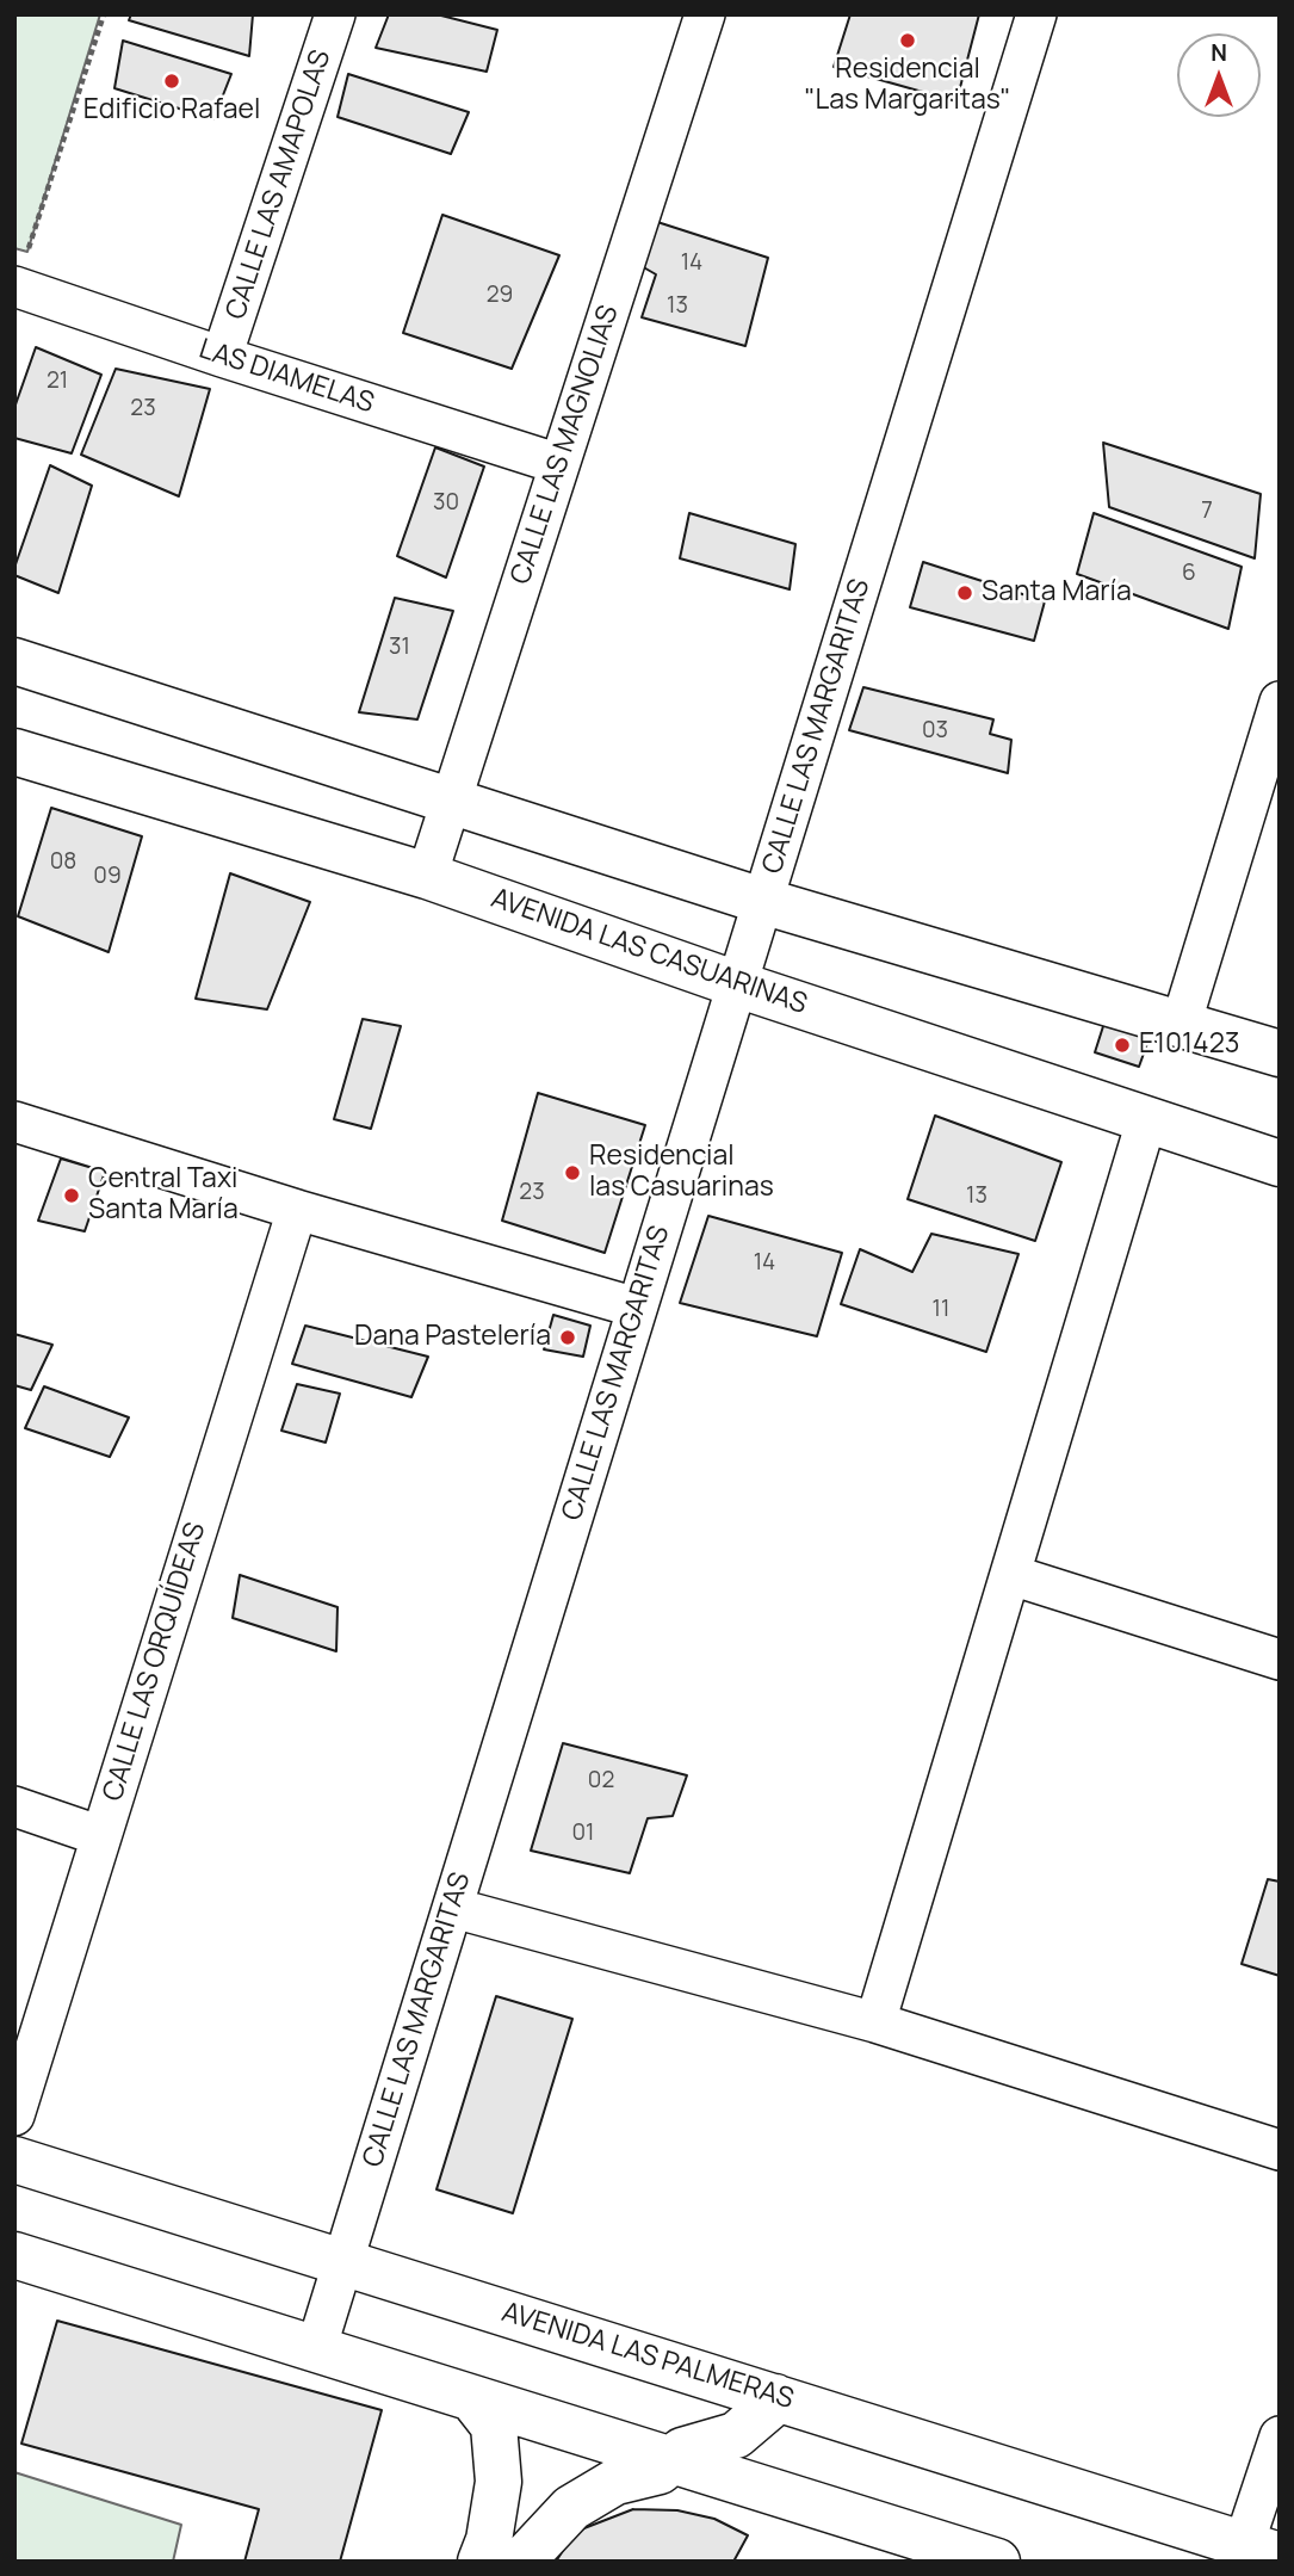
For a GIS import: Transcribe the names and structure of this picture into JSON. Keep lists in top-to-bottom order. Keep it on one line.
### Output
{"streets":{"street":["CALLE LAS AMAPOLAS","LAS DIAMELAS","CALLE LAS MAGNOLIAS","CALLE LAS MARGARITAS","AVENIDA LAS CASUARINAS","CALLE LAS ORQUÍDEAS","AVENIDA LAS PALMERAS"]},"crossings":[["CALLE LAS AMAPOLAS","LAS DIAMELAS"],["LAS DIAMELAS","CALLE LAS MAGNOLIAS"],["CALLE LAS MAGNOLIAS","AVENIDA LAS CASUARINAS"],["CALLE LAS MARGARITAS","AVENIDA LAS CASUARINAS"],["CALLE LAS MARGARITAS","AVENIDA LAS PALMERAS"]],"places":["Residencial \"Las Margaritas\"","Edificio Rafael","Santa María","E101423","Residencial las Casuarinas","Central Taxi Santa María","Dana Pastelería"],"house_numbers":["14","29","13","21","23","30","7","6","31","03","08","09","23","13","14","11","02","01"],"north":"top"}
